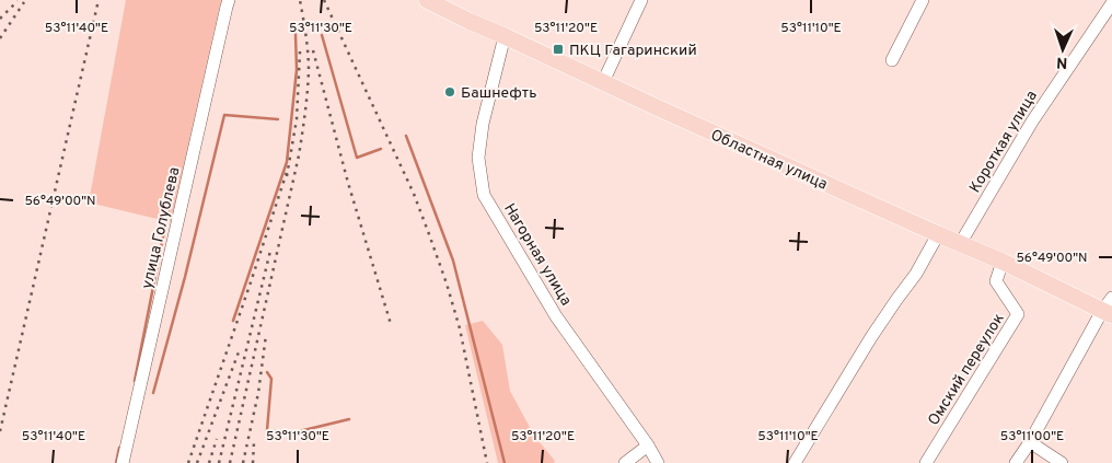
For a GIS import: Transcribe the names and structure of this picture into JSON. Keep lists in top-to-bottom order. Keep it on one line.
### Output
{"streets":{"main road":["Областная улица"],"street":["Короткая улица","улица Голублева","Нагорная улица","Омский переулок"]},"crossings":[["Короткая улица","Областная улица"],["Областная улица","Нагорная улица"],["Областная улица","Омский переулок"]],"places":{"transit":["ПКЦ Гагаринский"],"other":["Башнефть"]},"north":"bottom","coordinates":["53°11'40\"E","53°11'30\"E","53°11'20\"E","53°11'10\"E","56°49'00\"N","53°11'00\"E"]}
